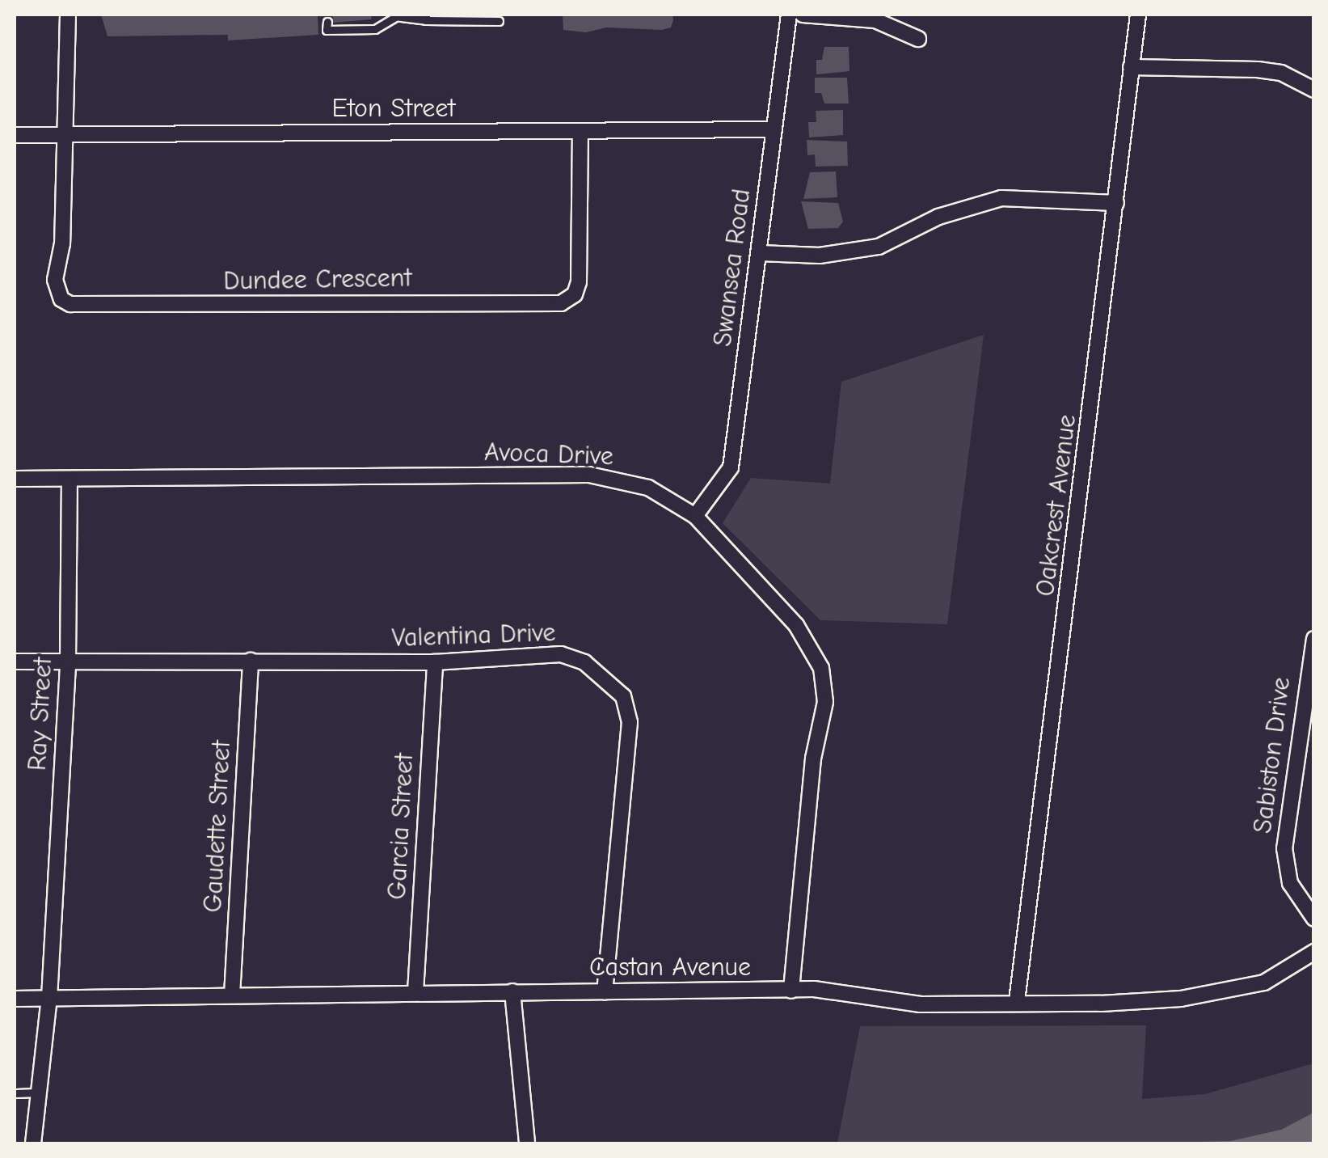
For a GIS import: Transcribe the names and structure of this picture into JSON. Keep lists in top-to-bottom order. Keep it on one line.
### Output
{"streets":{"street":["Eton Street","Swansea Road","Dundee Crescent","Avoca Drive","Oakcrest Avenue","Valentina Drive","Ray Street","Sabiston Drive","Gaudette Street","Garcia Street","Castan Avenue"]},"crossings":[["Eton Street","Swansea Road"],["Eton Street","Dundee Crescent"],["Swansea Road","Avoca Drive"],["Avoca Drive","Ray Street"],["Avoca Drive","Castan Avenue"],["Oakcrest Avenue","Castan Avenue"],["Valentina Drive","Ray Street"],["Valentina Drive","Gaudette Street"],["Valentina Drive","Garcia Street"],["Valentina Drive","Castan Avenue"],["Ray Street","Castan Avenue"],["Gaudette Street","Castan Avenue"],["Garcia Street","Castan Avenue"]]}
